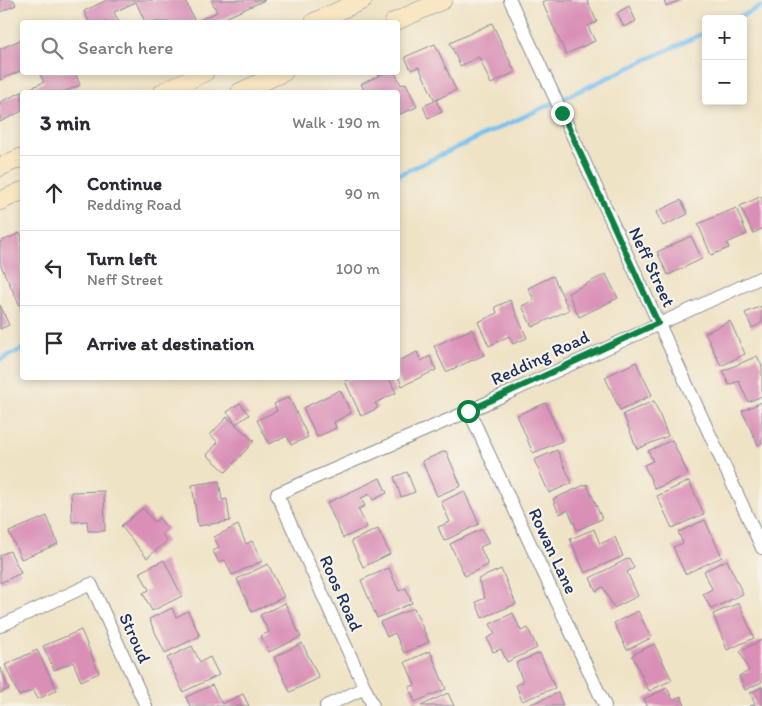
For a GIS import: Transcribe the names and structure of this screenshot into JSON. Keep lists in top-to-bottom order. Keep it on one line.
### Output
{"streets":{"street":["Neff Street","Redding Road","Rowan Lane","Roos Road","Stroud"]},"crossings":[["Neff Street","Redding Road"],["Redding Road","Rowan Lane"],["Redding Road","Roos Road"]],"page":{"map_buttons":["+","−"],"search":"Search here","heading":["3 min","Walk · 190 m"],"list":[["Continue","Redding Road","90 m"],["Turn left","Neff Street","100 m"],"Arrive at destination"]}}
